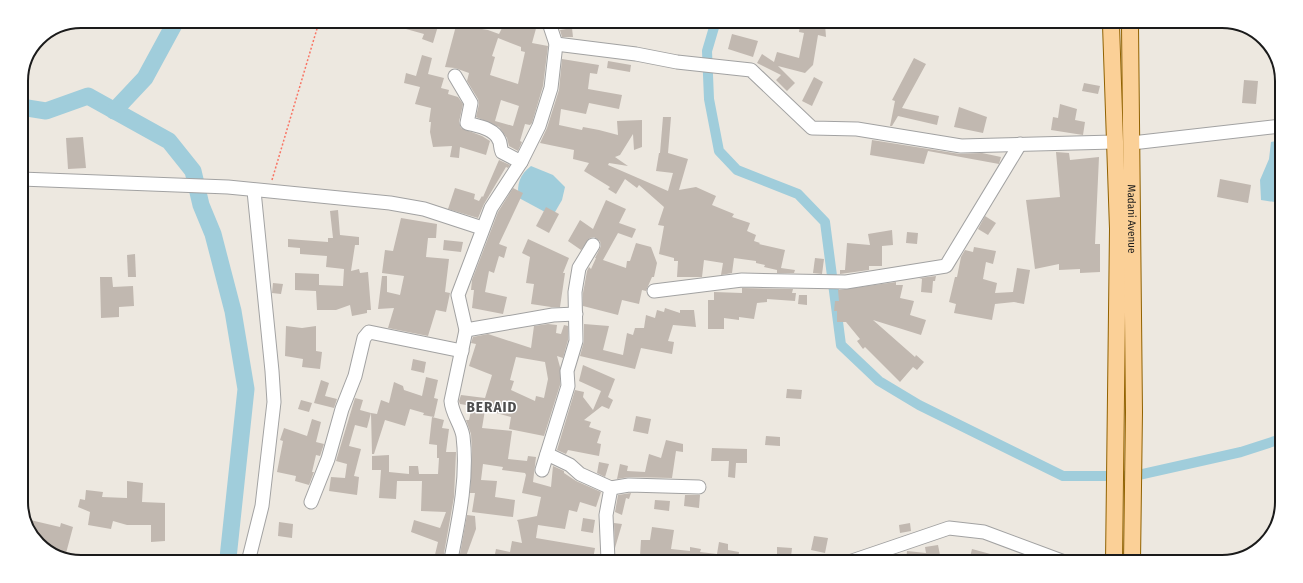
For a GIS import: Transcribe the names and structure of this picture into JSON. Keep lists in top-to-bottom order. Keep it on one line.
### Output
{"streets":{"main road":["Madani Avenue"]},"districts":["BERAID"]}
